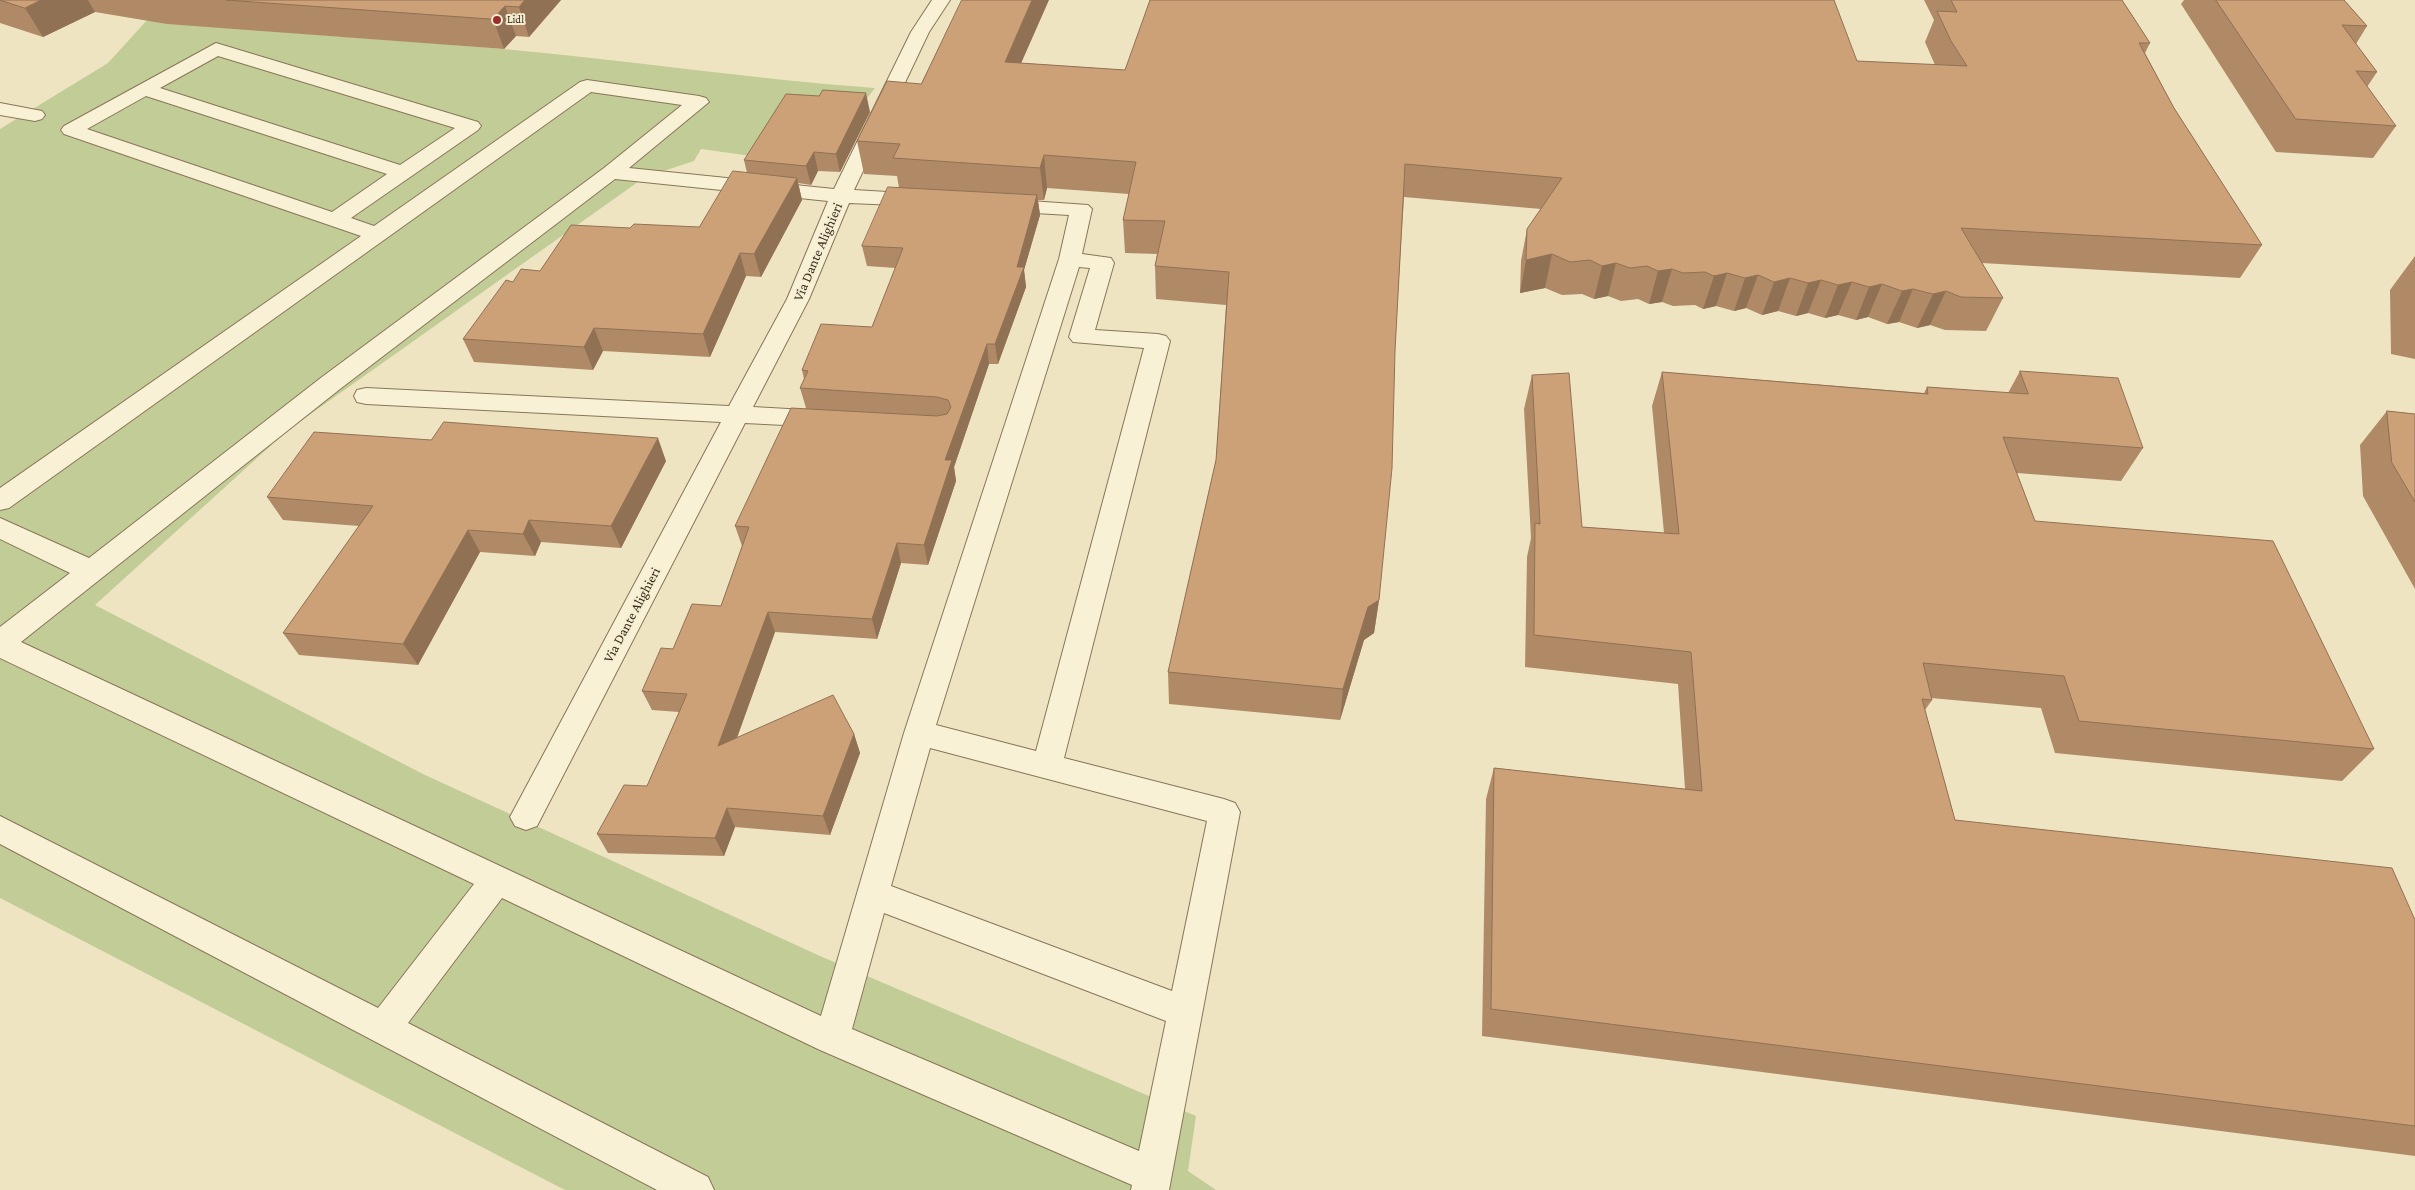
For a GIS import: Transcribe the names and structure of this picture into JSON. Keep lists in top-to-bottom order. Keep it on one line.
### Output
{"streets":{"street":["Via Dante Alighieri"]},"places":["Lidl"]}
